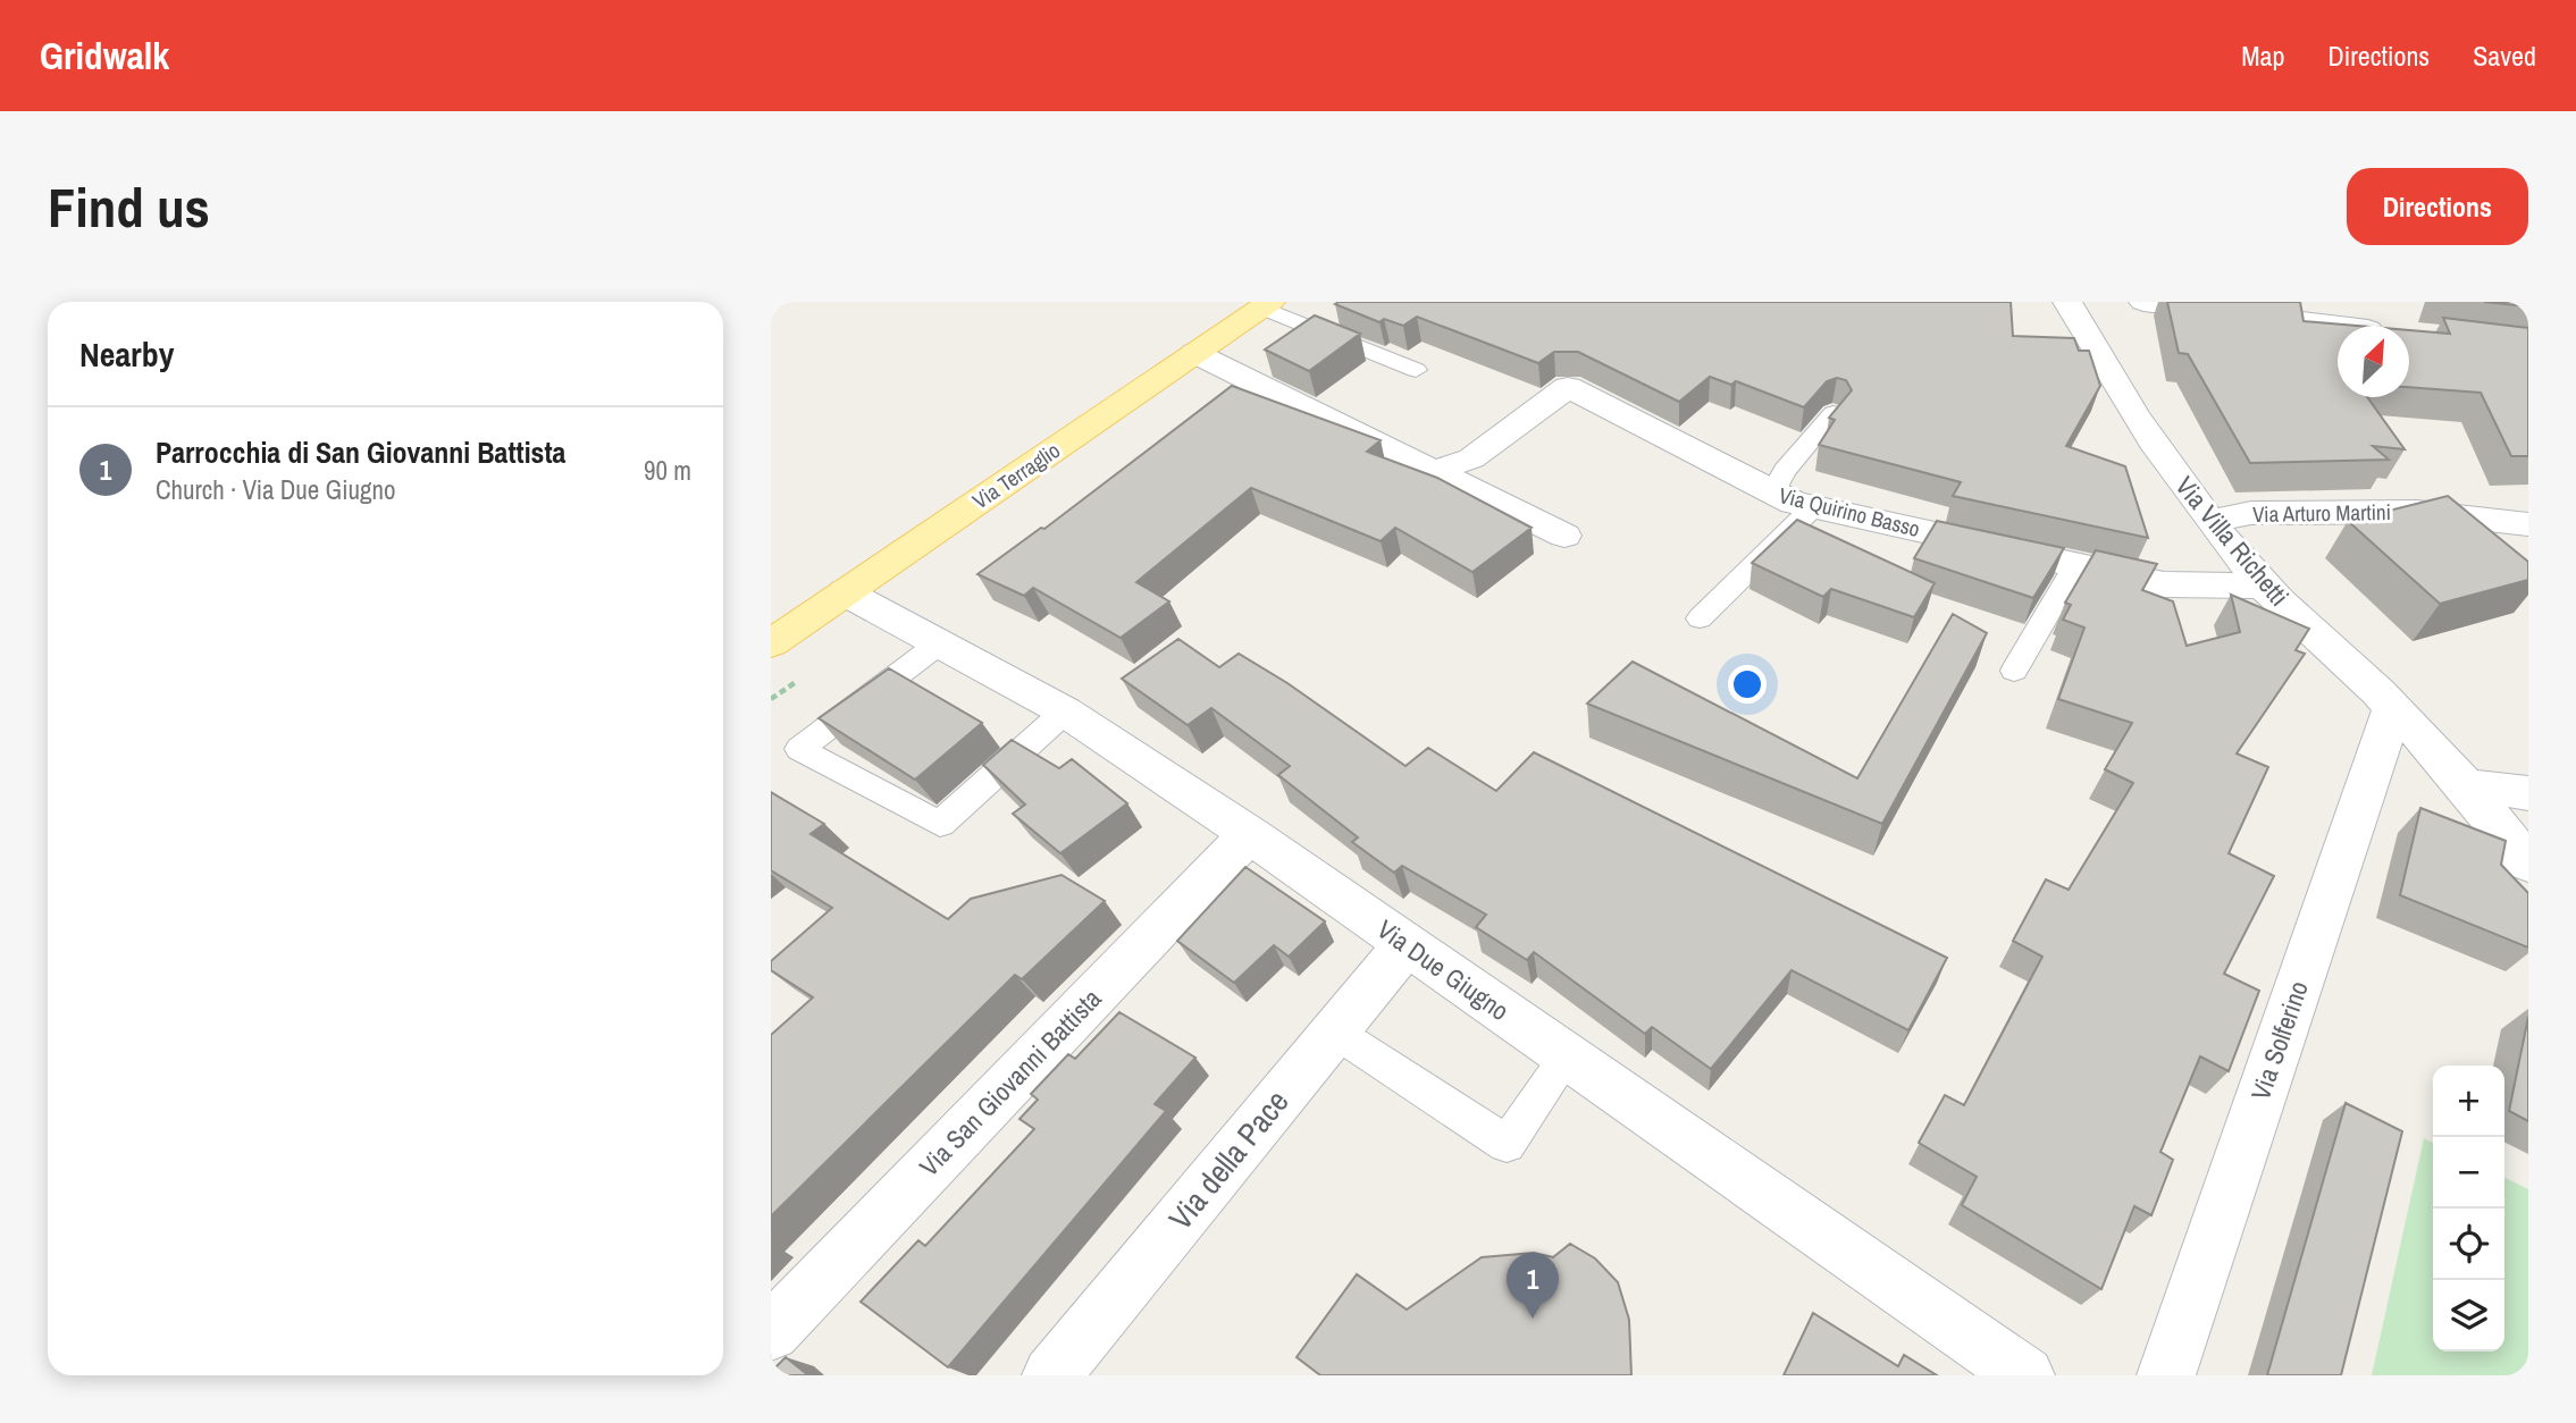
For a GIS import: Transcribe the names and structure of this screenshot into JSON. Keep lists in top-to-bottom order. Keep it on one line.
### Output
{"streets":{"main road":["Via Terraglio"],"street":["Via Quirino Basso","Via Arturo Martini","Via Villa Richetti","Via Due Giugno","Via Solferino","Via San Giovanni Battista","Via della Pace"]},"crossings":[["Via Terraglio","Via Due Giugno"],["Via Quirino Basso","Via Villa Richetti"],["Via Arturo Martini","Via Villa Richetti"],["Via Villa Richetti","Via Solferino"],["Via Due Giugno","Via San Giovanni Battista"],["Via Due Giugno","Via della Pace"]],"north":"top right","page":{"header":"Gridwalk","nav":["Map","Directions","Saved"],"buttons":"Directions","title":"Find us","heading":"Nearby","list":[{"mark":"1","name":"Parrocchia di San Giovanni Battista","note":"Church · Via Due Giugno","value":"90 m"}],"map_buttons":["+","−"],"pins":"1"}}
